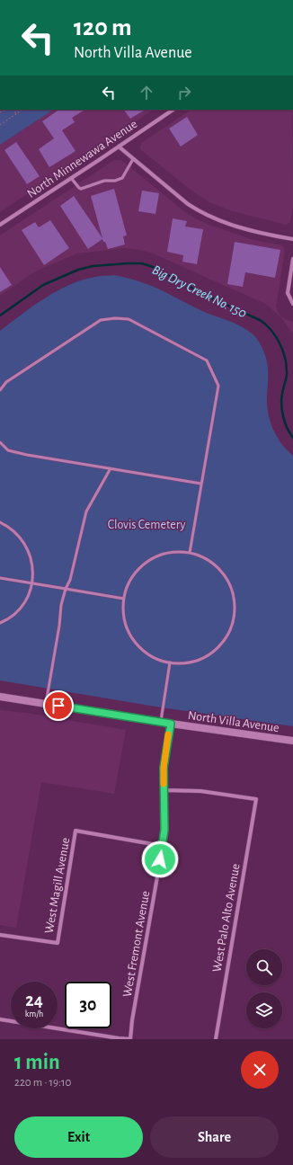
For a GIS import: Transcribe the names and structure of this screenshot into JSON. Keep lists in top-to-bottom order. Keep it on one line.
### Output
{"streets":{"main road":["North Villa Avenue"],"street":["North Minnewawa Avenue","West Magill Avenue","West Palo Alto Avenue","West Fremont Avenue"]},"crossings":[["North Villa Avenue","West Fremont Avenue"],["West Magill Avenue","West Fremont Avenue"],["West Palo Alto Avenue","West Fremont Avenue"]],"water":["Big Dry Creek No. 150"],"parks":["Clovis Cemetery"],"page":{"turn":["120 m","North Villa Avenue"],"speed":"24 km/h","limit":"30","heading":["1 min","220 m · 19:10"],"buttons":["Exit","Share"]}}
